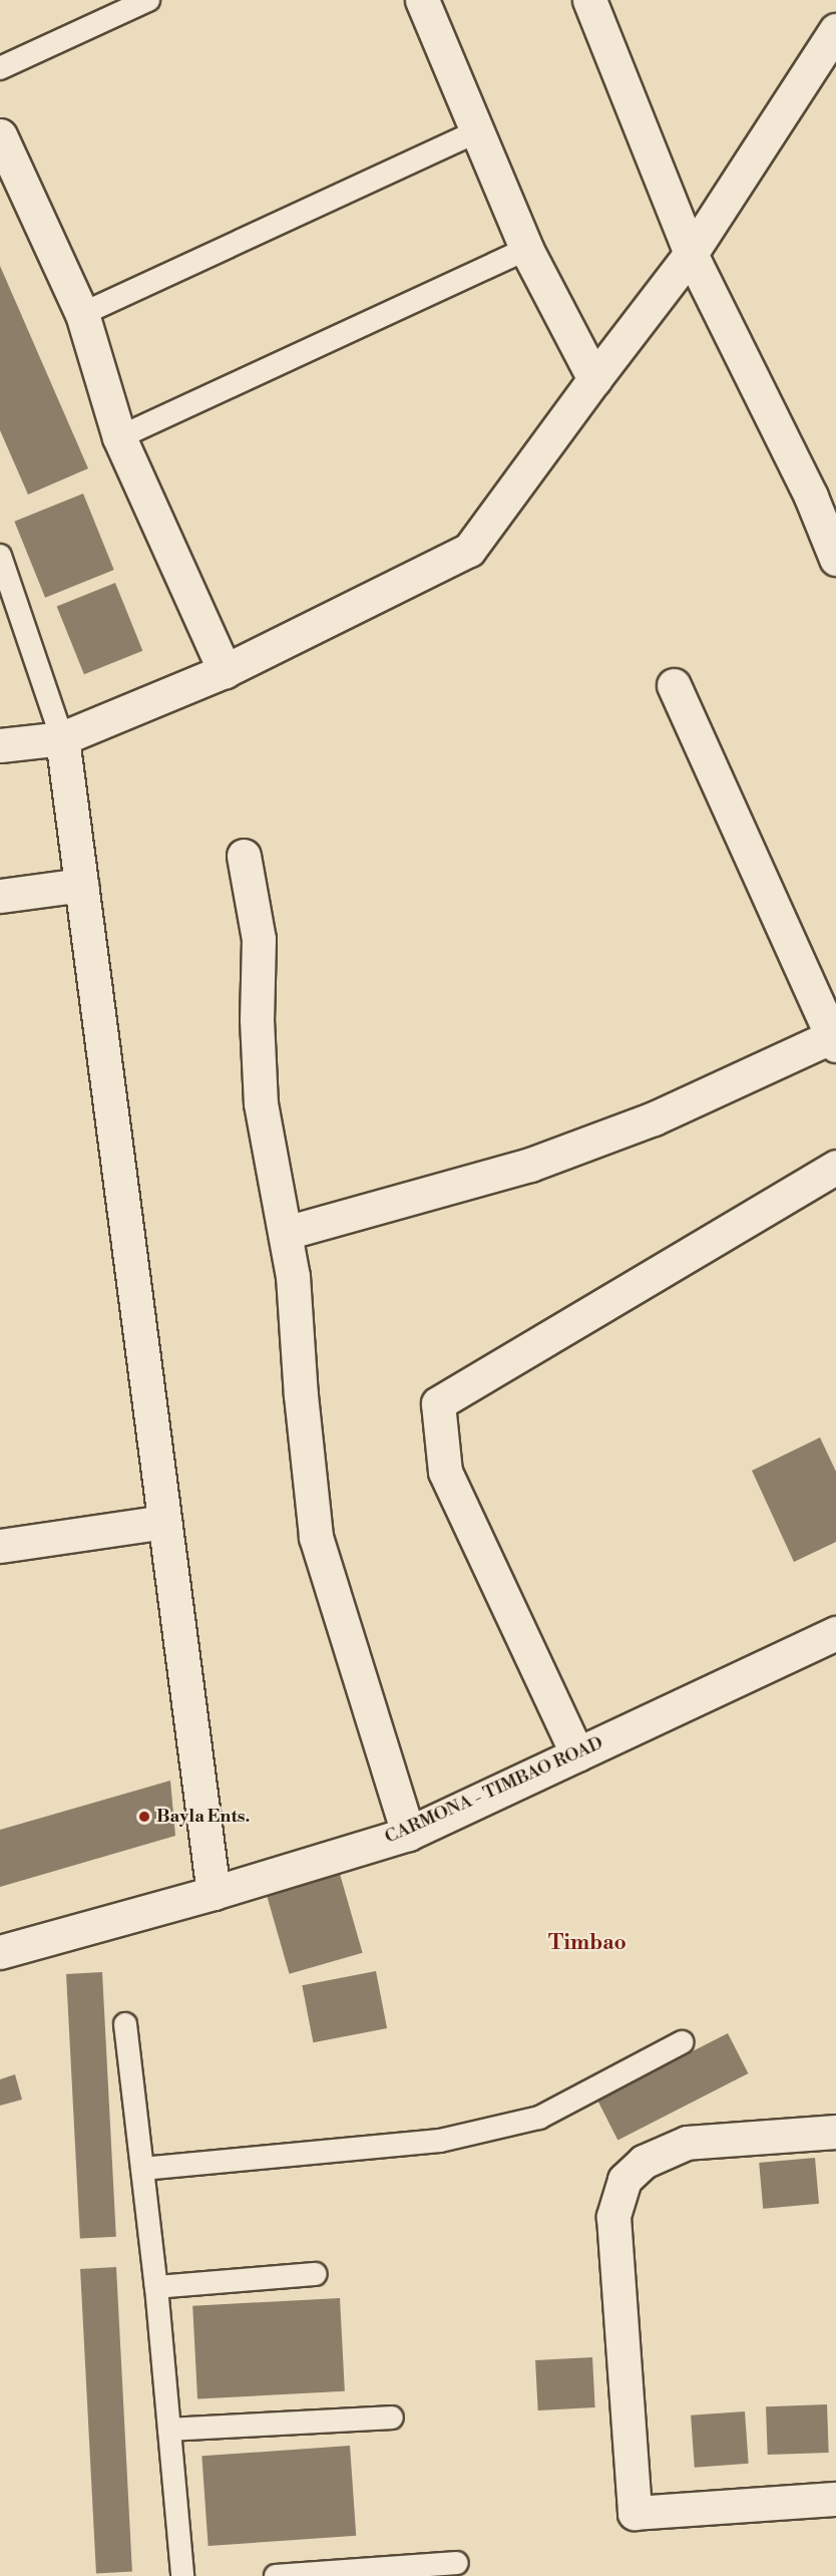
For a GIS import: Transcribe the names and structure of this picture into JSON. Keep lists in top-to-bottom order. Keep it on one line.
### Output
{"streets":{"street":["CARMONA - TIMBAO ROAD"]},"districts":["Timbao"],"places":["Bayla Ents."]}
